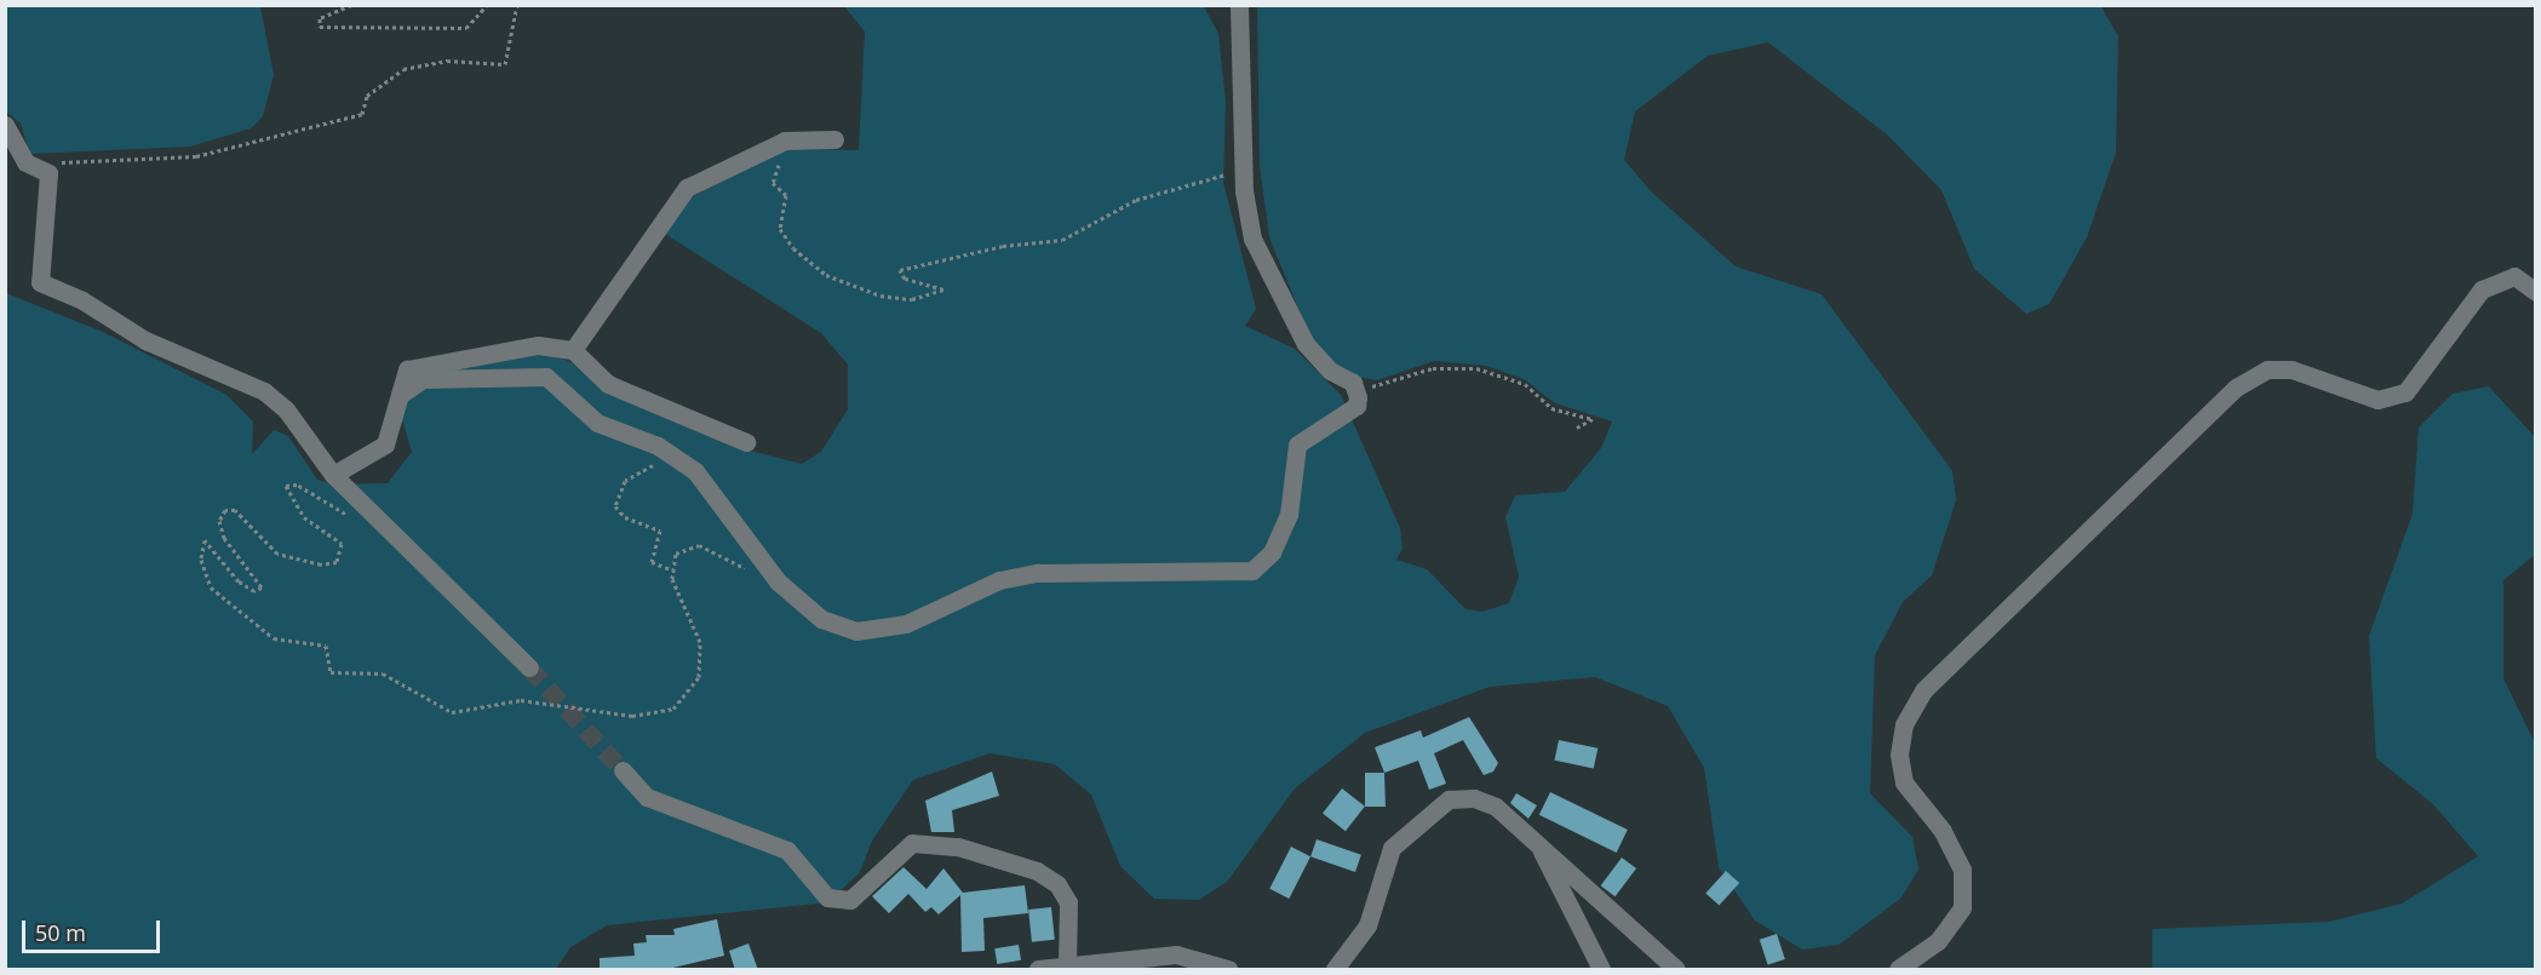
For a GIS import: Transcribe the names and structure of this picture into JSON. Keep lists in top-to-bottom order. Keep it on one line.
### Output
{"scale_bar":"50 m"}
